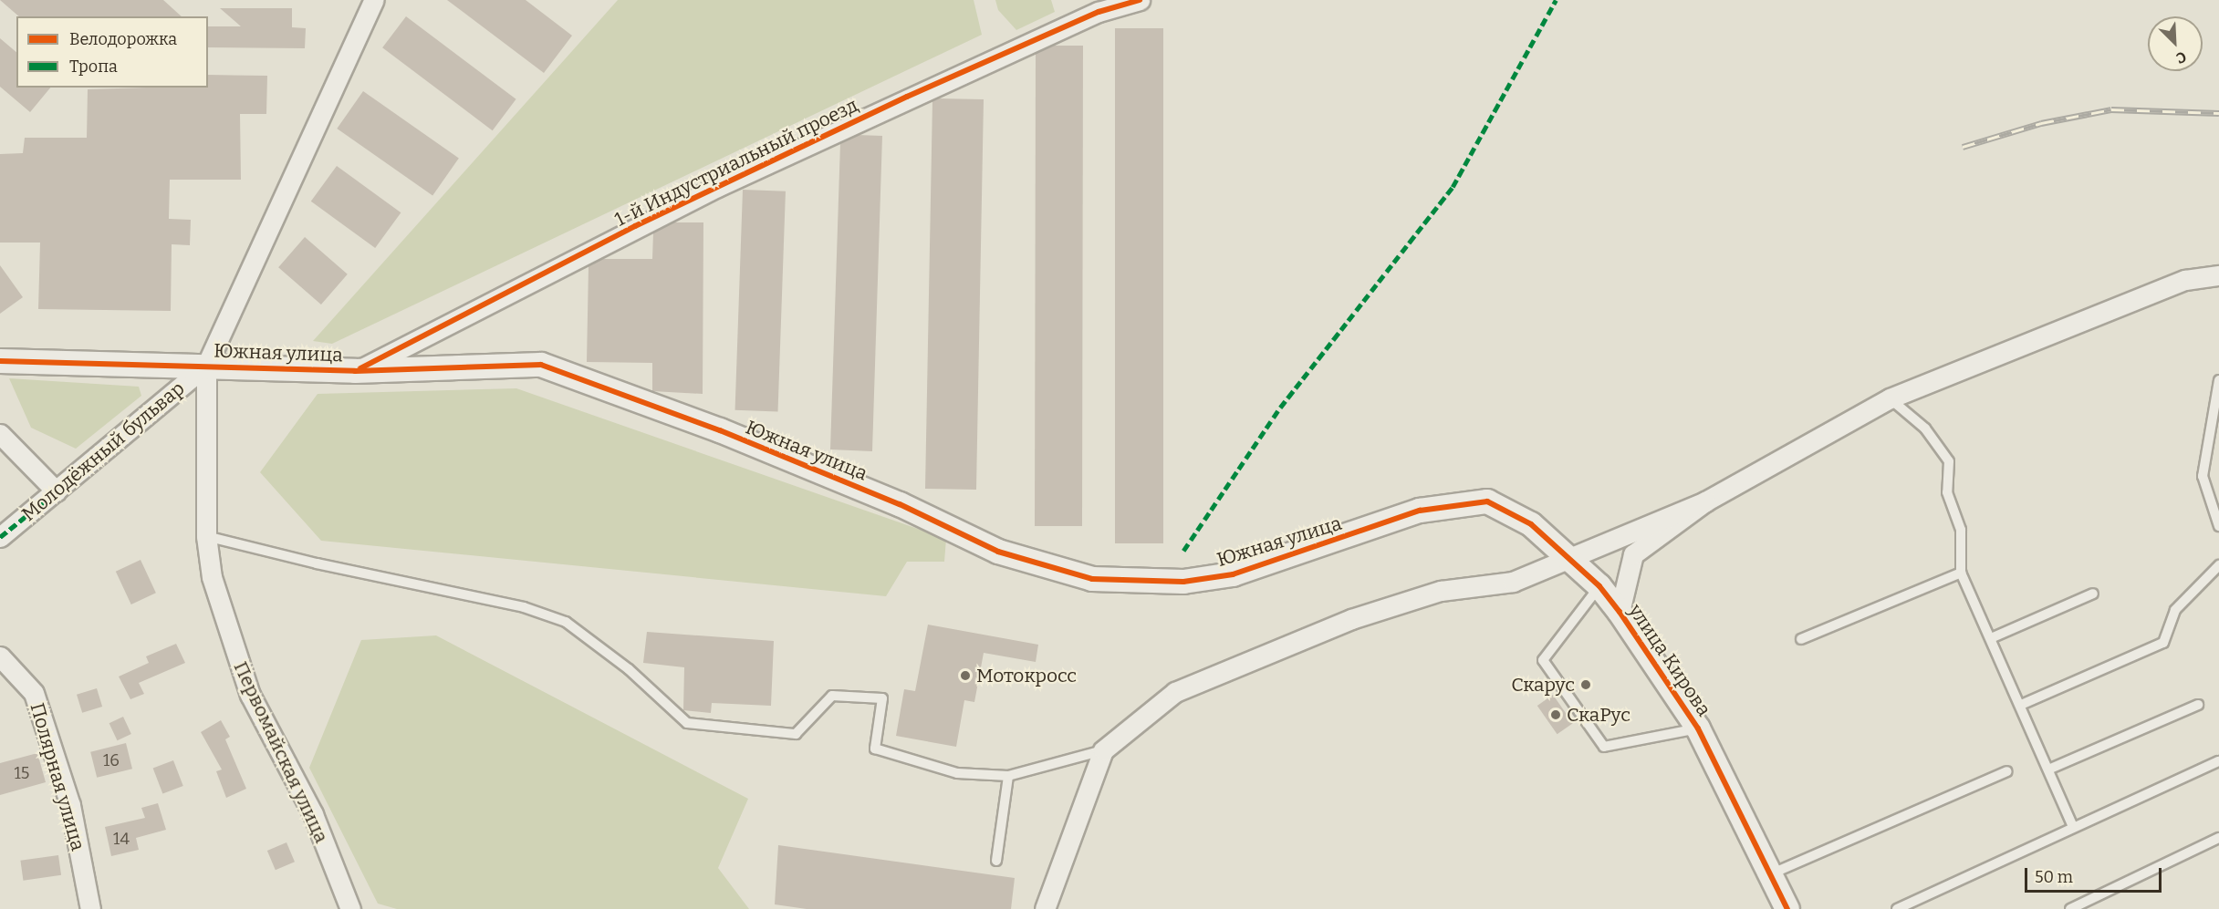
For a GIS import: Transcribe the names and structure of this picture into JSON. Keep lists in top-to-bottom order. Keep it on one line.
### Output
{"streets":{"street":["1-й Индустриальный проезд","Южная улица","Молодёжный бульвар","улица Кирова","Первомайская улица","Полярная улица"]},"crossings":[["1-й Индустриальный проезд","Южная улица"],["Южная улица","Молодёжный бульвар"],["Южная улица","улица Кирова"],["Южная улица","Первомайская улица"],["Молодёжный бульвар","Первомайская улица"]],"places":["Мотокросс","Скарус","СкаРус"],"house_numbers":["16","15","14"],"legend":["Велодорожка","Тропа"],"scale_bar":"50 m","north":"bottom right"}
